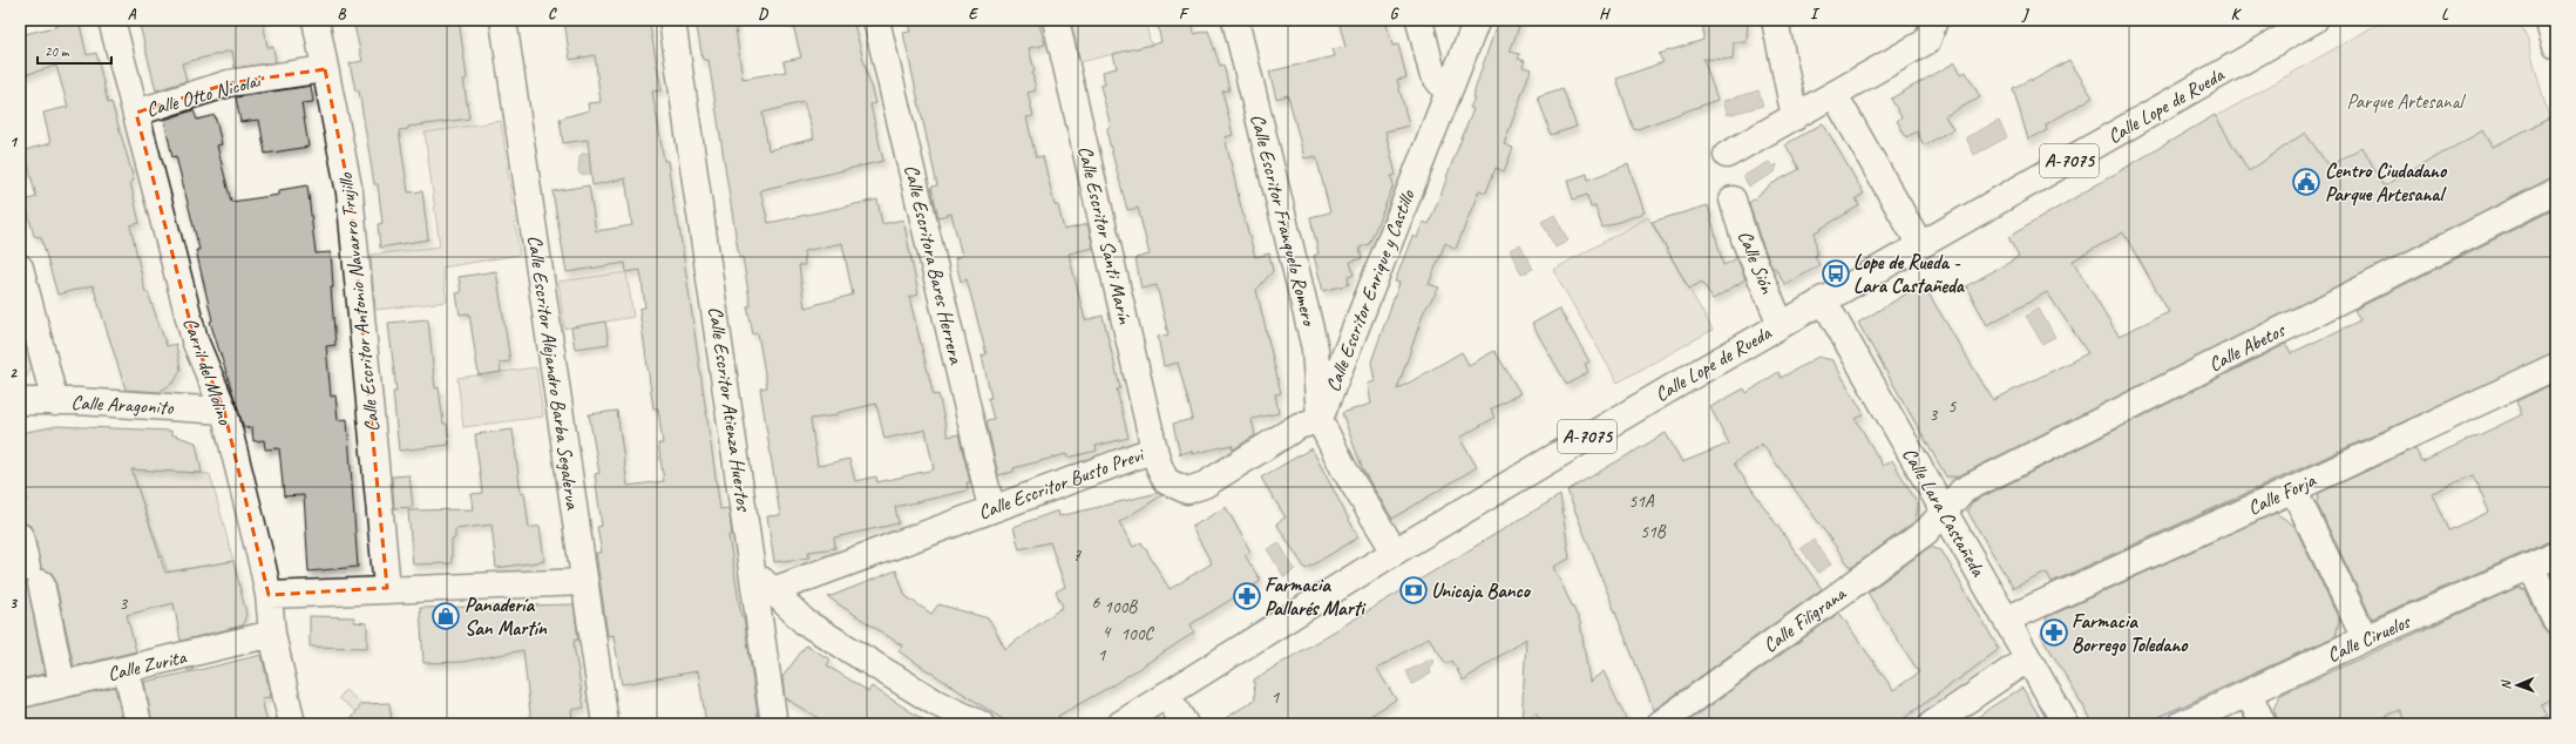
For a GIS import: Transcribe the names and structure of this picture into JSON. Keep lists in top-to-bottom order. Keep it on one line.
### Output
{"streets":{"street":["Calle Otto Nicolai","Calle Lope de Rueda","A-7075","Calle Escritor Franquelo Romero","Calle Escritor Santi Marín","Calle Sión","Calle Escritora Bares Herrera","Calle Escritor Enrique y Castillo","Calle Escritor Antonio Navarro Trujillo","Calle Abetos","Carril del Molino","Calle Escritor Alejandro Barba Segalerva","Calle Aragonito","Calle Escritor Atienza Huertos","Calle Escritor Busto Previ","Calle Forja","Calle Lara Castañeda","Calle Filigrana","Calle Ciruelos","Calle Zurita"]},"crossings":[["Calle Otto Nicolai","Calle Escritor Antonio Navarro Trujillo"],["Calle Otto Nicolai","Carril del Molino"],["Calle Lope de Rueda","Calle Sión"],["Calle Lope de Rueda","Calle Lara Castañeda"],["Calle Escritor Franquelo Romero","Calle Escritor Enrique y Castillo"],["Calle Escritor Franquelo Romero","Calle Escritor Busto Previ"],["Calle Escritor Santi Marín","Calle Escritor Busto Previ"],["Calle Escritora Bares Herrera","Calle Escritor Busto Previ"],["Calle Escritor Enrique y Castillo","Calle Escritor Busto Previ"],["Calle Abetos","Calle Lara Castañeda"],["Calle Abetos","Calle Filigrana"],["Carril del Molino","Calle Aragonito"],["Carril del Molino","Calle Zurita"],["Calle Forja","Calle Lara Castañeda"],["Calle Lara Castañeda","Calle Filigrana"]],"parks":["Parque Artesanal"],"places":{"public building":["Centro Ciudadano Parque Artesanal"],"bus stop":["Lope de Rueda - Lara Castañeda"],"bank":["Unicaja Banco"],"pharmacy":["Farmacia Pallarés Marti","Farmacia Borrego Toledano"],"shop":["Panadería San Martín"]},"house_numbers":["5","3","51A","51B","7","6","3","100B","4","100C","1","1"],"scale_bar":"20 m","north":"left","grid":{"columns":["A","B","C","D","E","F","G","H","I","J","K","L"],"rows":["1","2","3"]}}
